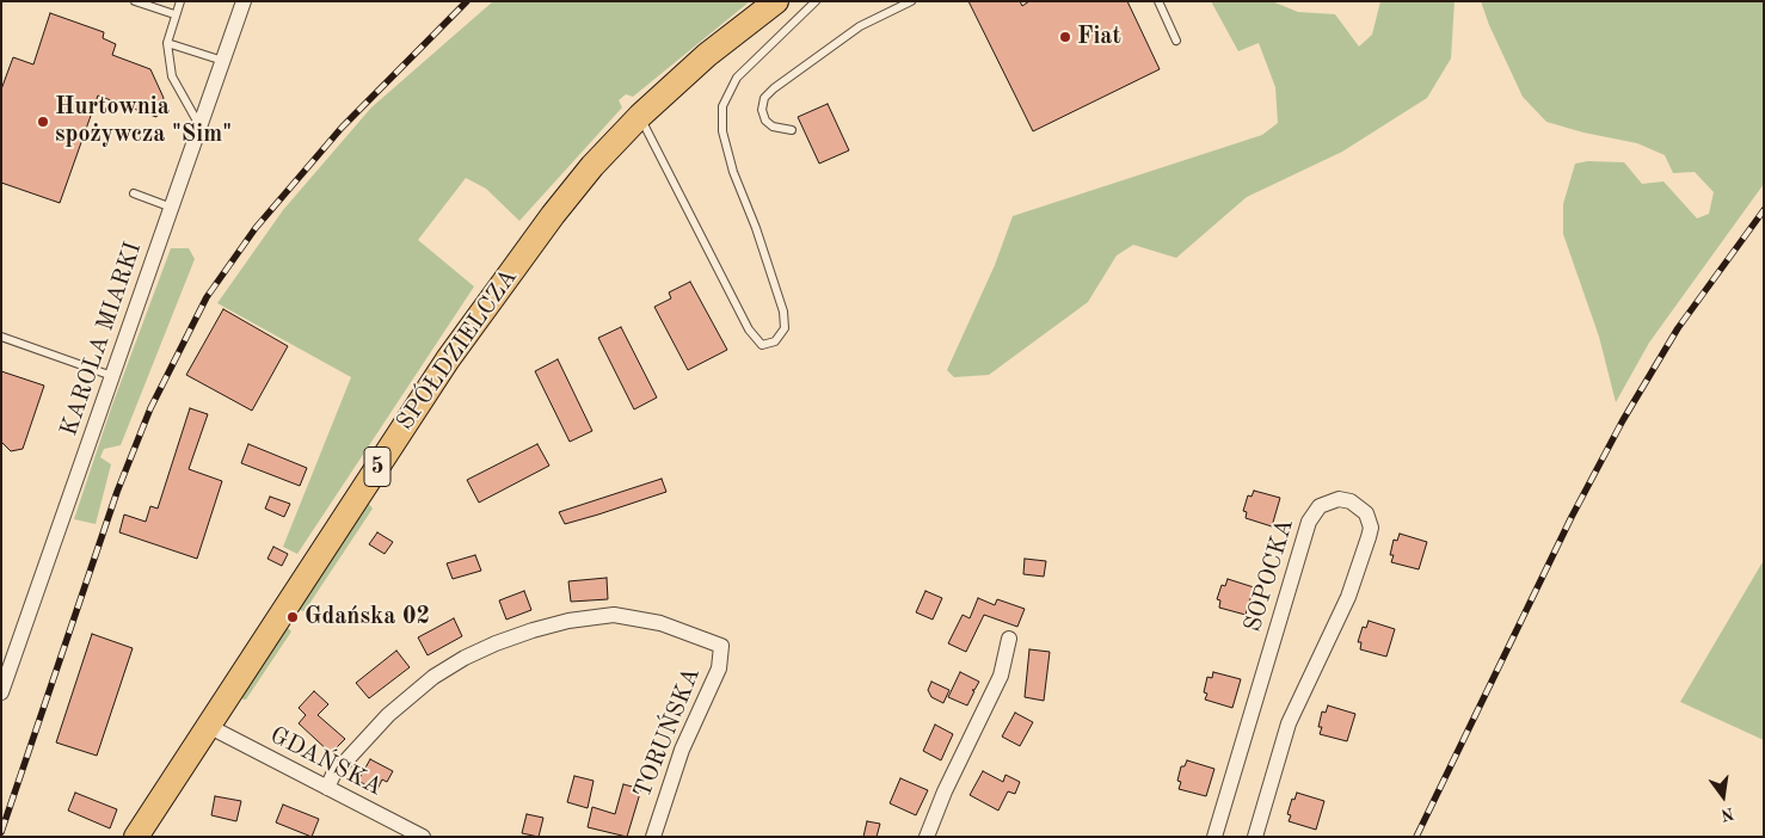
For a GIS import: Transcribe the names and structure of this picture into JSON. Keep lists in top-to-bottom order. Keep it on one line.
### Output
{"streets":{"main road":["SPÓŁDZIELCZA","5"],"street":["KAROLA MIARKI","SOPOCKA","TORUŃSKA","GDAŃSKA"]},"crossings":[["SPÓŁDZIELCZA","GDAŃSKA"],["TORUŃSKA","GDAŃSKA"]],"places":["Fiat","Hurtownia spożywcza \"Sim\"","Gdańska 02"],"north":"bottom"}
